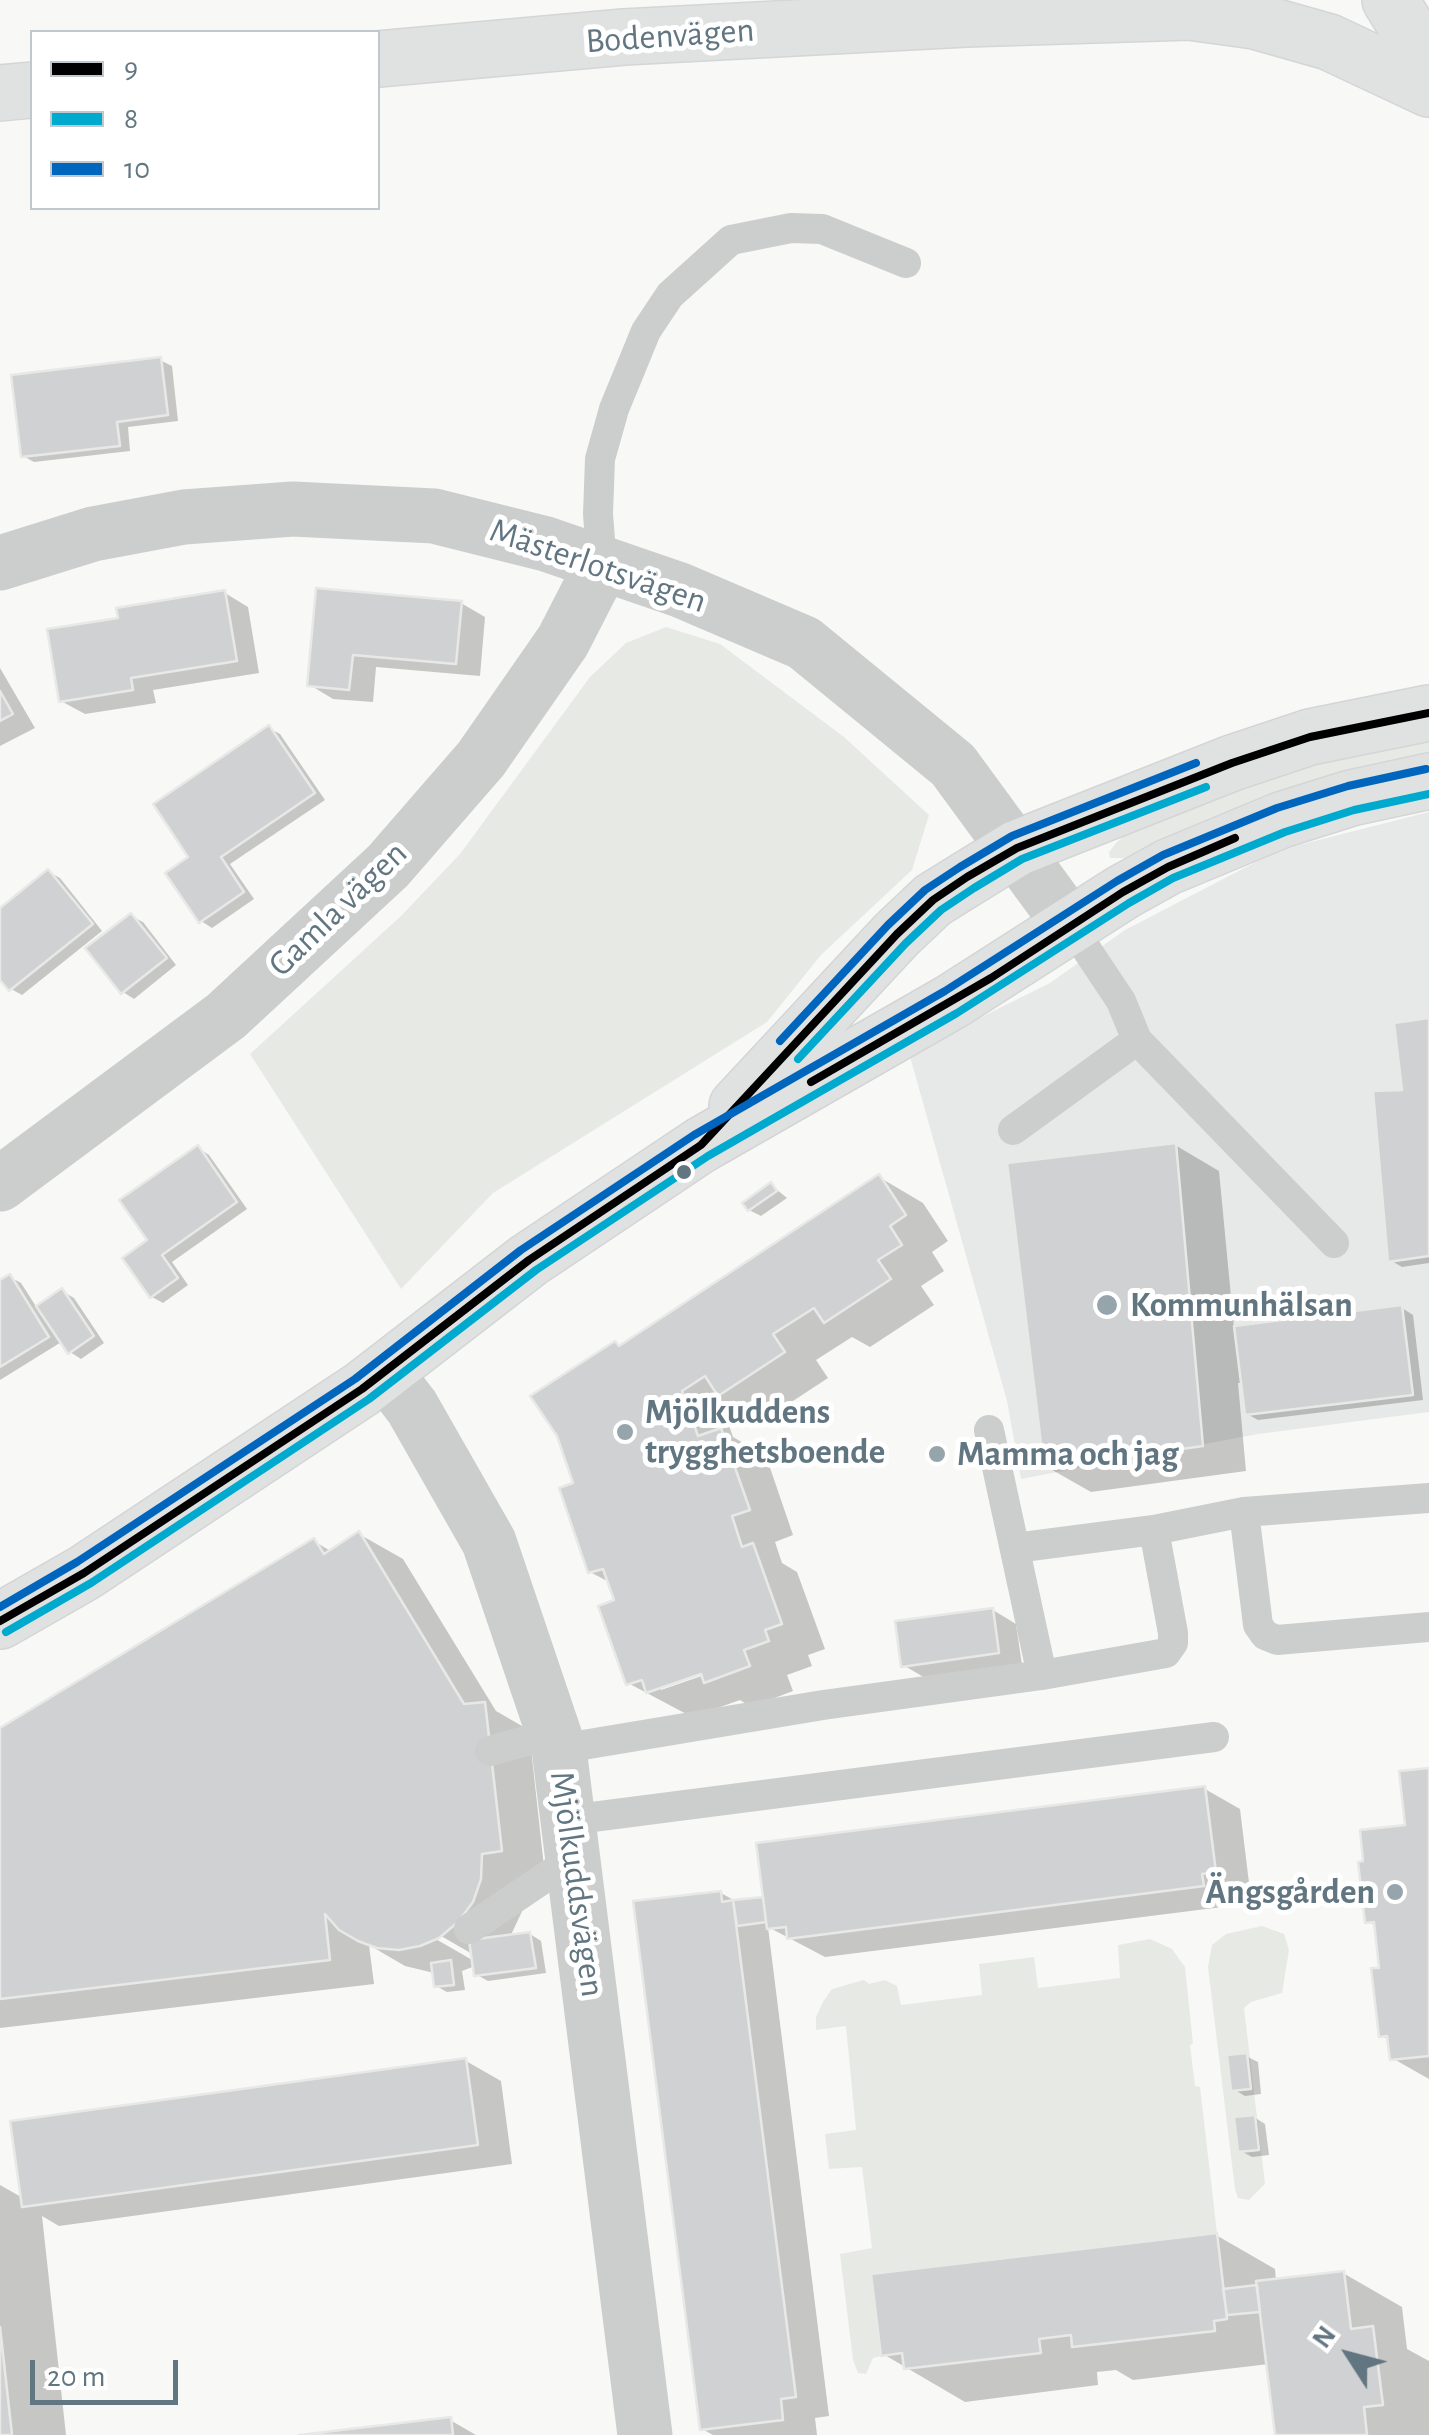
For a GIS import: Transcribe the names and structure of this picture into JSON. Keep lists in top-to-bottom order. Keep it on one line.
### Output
{"streets":{"street":["Bodenvägen","Mästerlotsvägen","Gamla vägen","Mjölkuddsvägen"]},"crossings":[["Mästerlotsvägen","Gamla vägen"]],"places":["Kommunhälsan","Mjölkuddens trygghetsboende","Mamma och jag","Ängsgården"],"lines":["transit line 9","transit line 10","transit line 8"],"legend":["9","8","10"],"scale_bar":"20 m","north":"top left"}
